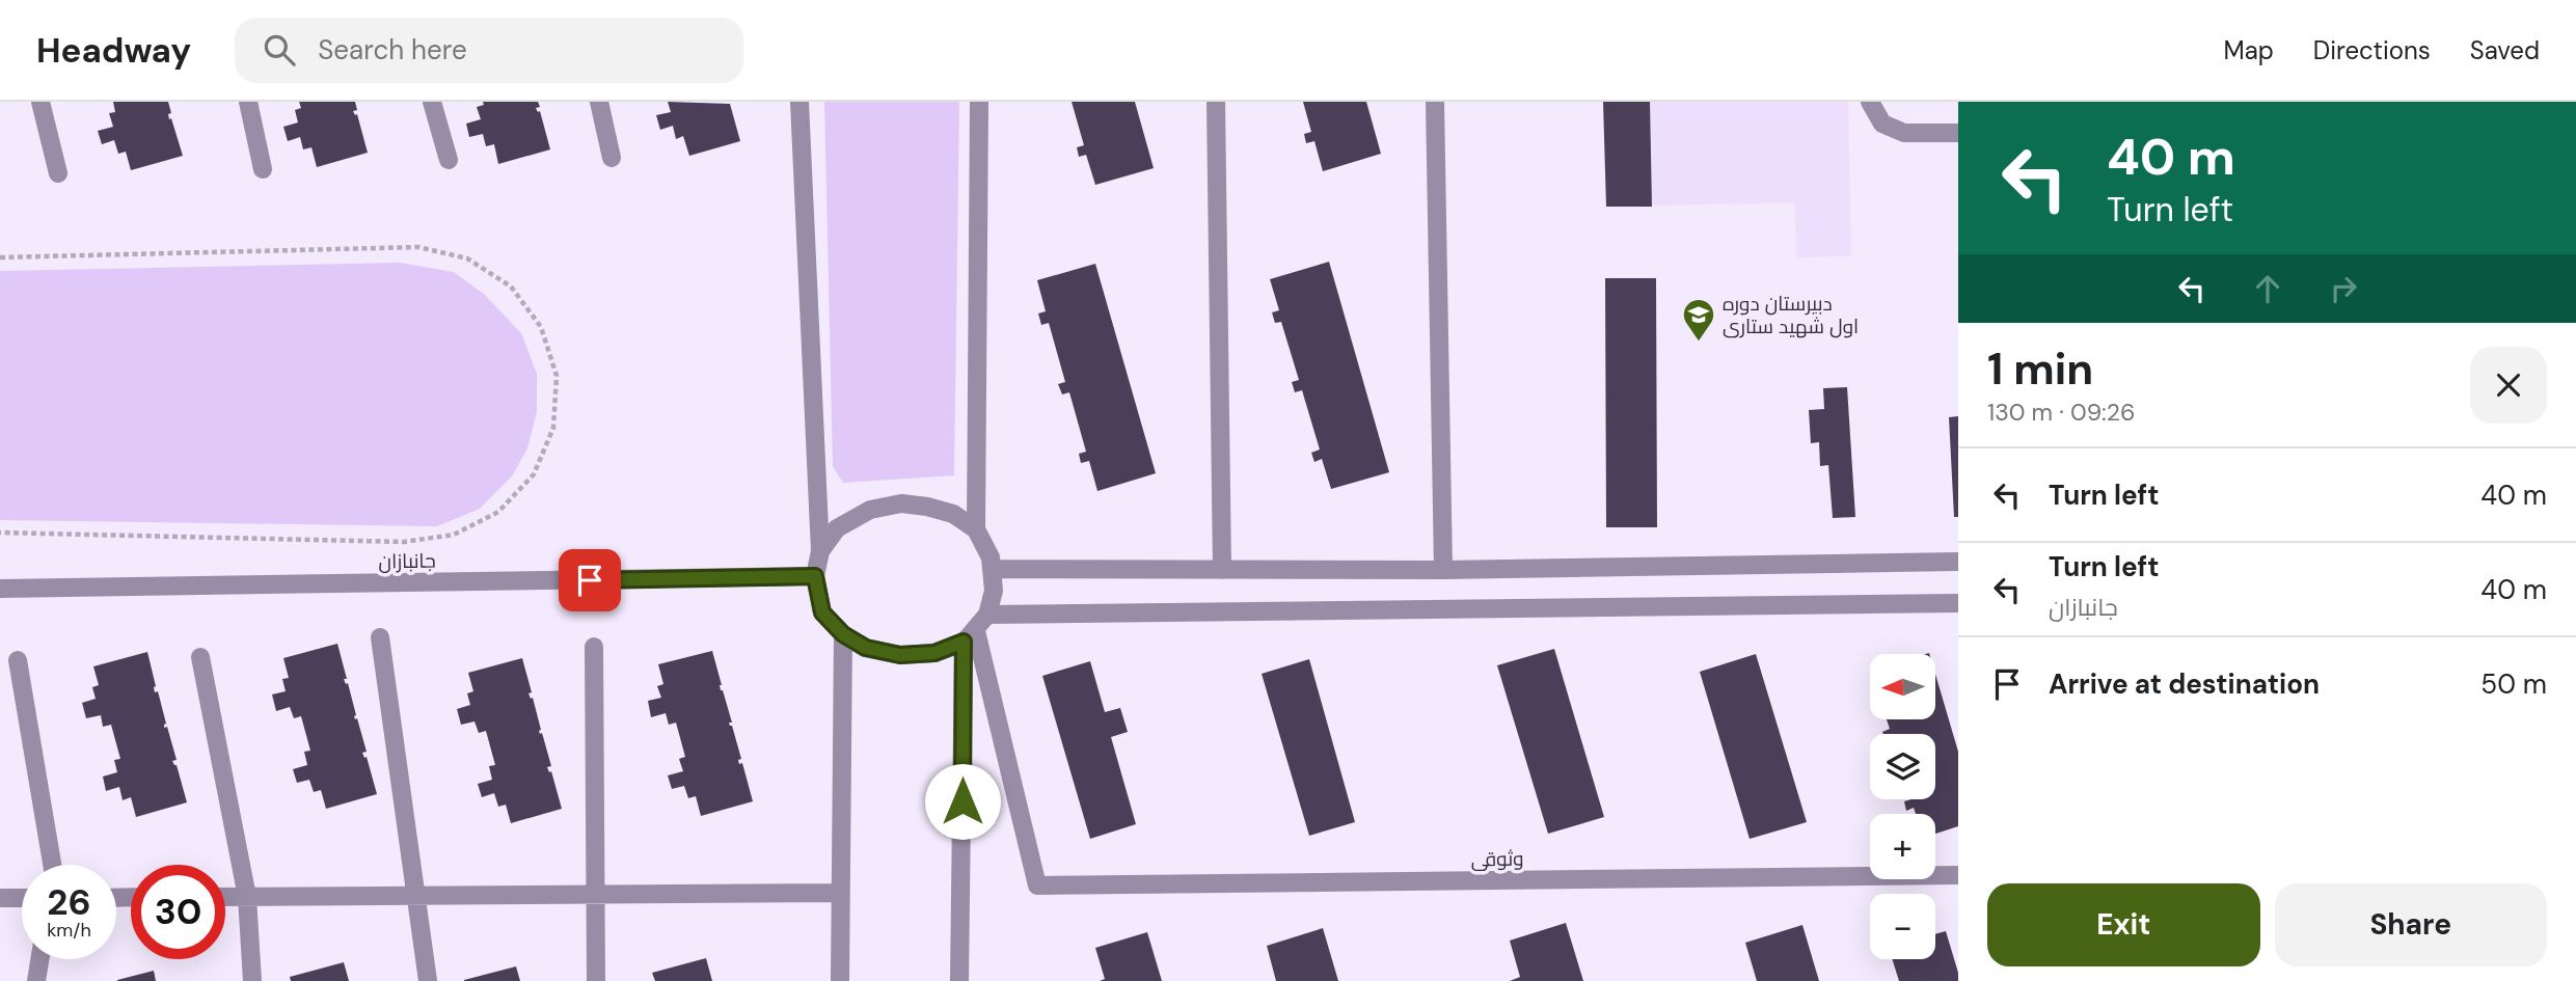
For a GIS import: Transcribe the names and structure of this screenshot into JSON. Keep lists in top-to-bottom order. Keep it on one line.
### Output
{"streets":{"street":["جانبازان","وثوقی"]},"crossings":[["جانبازان","وثوقی"]],"places":{"school or university":["دبیرستان دوره اول شهید ستاری"]},"north":"left","page":{"header":"Headway","search":"Search here","nav":["Map","Directions","Saved"],"turn":["40 m","Turn left"],"heading":["1 min","130 m · 09:26"],"list":[{"name":"Turn left","value":"40 m"},{"name":"Turn left","note":"جانبازان","value":"40 m"},{"name":"Arrive at destination","value":"50 m"}],"map_buttons":["+","−"],"speed":"26 km/h","limit":"30","buttons":["Exit","Share"]}}
